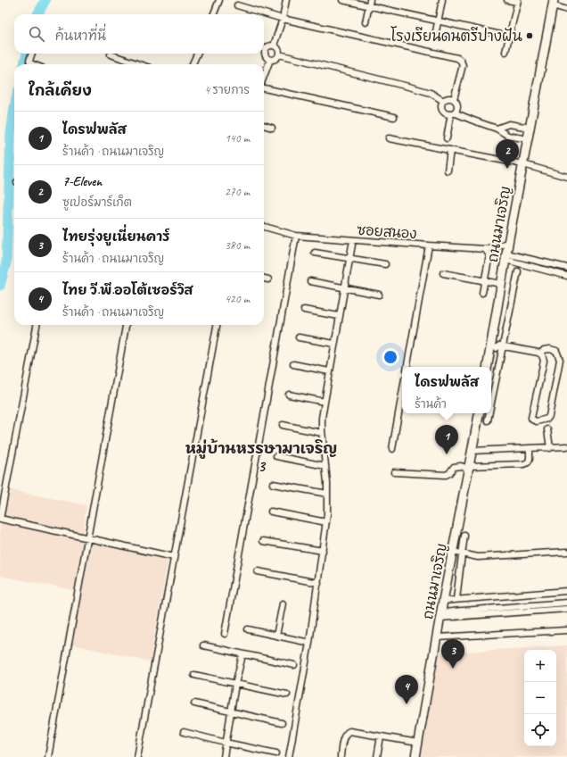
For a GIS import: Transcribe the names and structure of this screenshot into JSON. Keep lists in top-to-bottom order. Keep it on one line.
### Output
{"streets":{"main road":["ถนนมาเจริญ"],"street":["ซอยสนอง"]},"crossings":[["ถนนมาเจริญ","ซอยสนอง"]],"districts":["หมู่บ้านหรรษามาเจริญ 3"],"places":["โรงเรียนดนตรีปางฝัน"],"page":{"search":"ค้นหาที่นี่","heading":["ใกล้เคียง","4 รายการ"],"list":[{"mark":"1","name":"ไดรฟพลัส","note":"ร้านค้า · ถนนมาเจริญ","value":"140 m"},{"mark":"2","name":"7-Eleven","note":"ซูเปอร์มาร์เก็ต","value":"270 m"},{"mark":"3","name":"ไทยรุ่งยูเนี่ยนคาร์","note":"ร้านค้า · ถนนมาเจริญ","value":"380 m"},{"mark":"4","name":"ไทย วี.พี.ออโต้เซอร์วิส","note":"ร้านค้า · ถนนมาเจริญ","value":"420 m"}],"pins":["2","1","3","4"],"popup":["ไดรฟพลัส","ร้านค้า"],"map_buttons":["+","−"]}}
